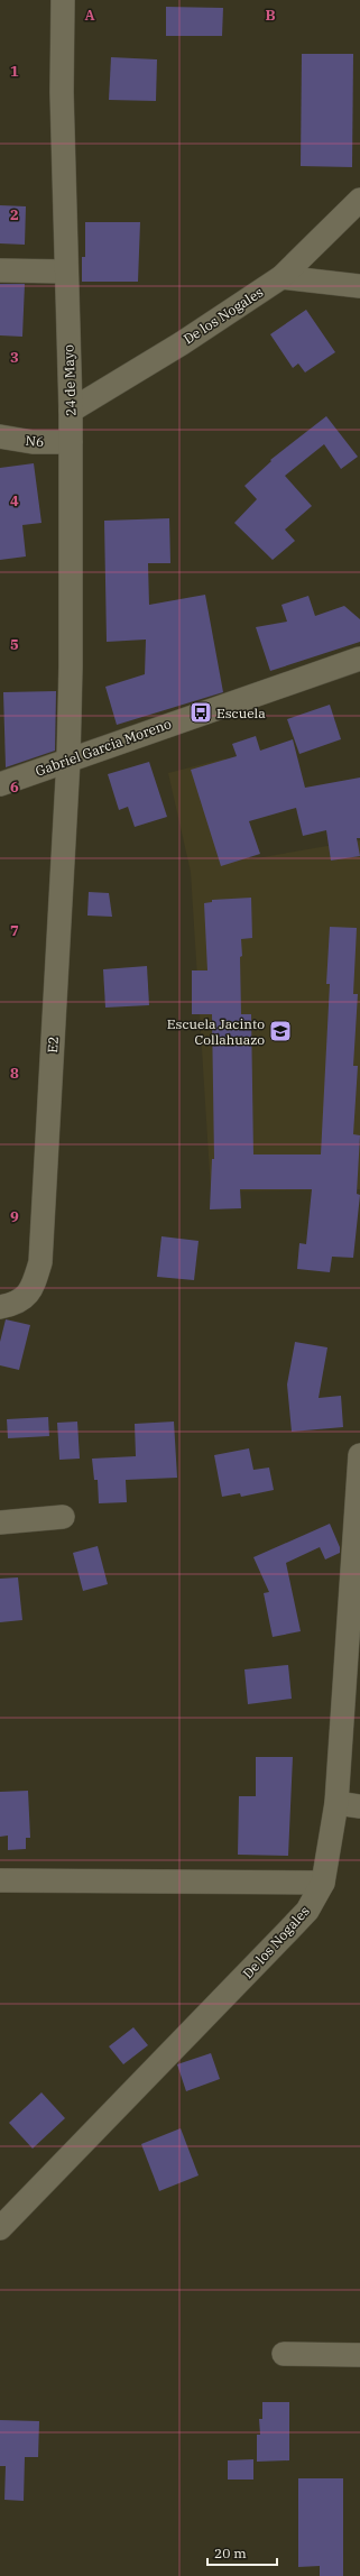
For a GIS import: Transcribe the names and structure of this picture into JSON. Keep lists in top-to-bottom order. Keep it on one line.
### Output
{"streets":{"street":["De los Nogales","24 de Mayo","N6","Gabriel Garcia Moreno","E2"]},"crossings":[["De los Nogales","24 de Mayo"],["24 de Mayo","N6"],["24 de Mayo","Gabriel Garcia Moreno"],["24 de Mayo","E2"],["Gabriel Garcia Moreno","E2"]],"places":{"bus stop":["Escuela"],"school or university":["Escuela Jacinto Collahuazo"]},"scale_bar":"20 m","grid":{"columns":["A","B"],"rows":["1","2","3","4","5","6","7","8","9"]}}
